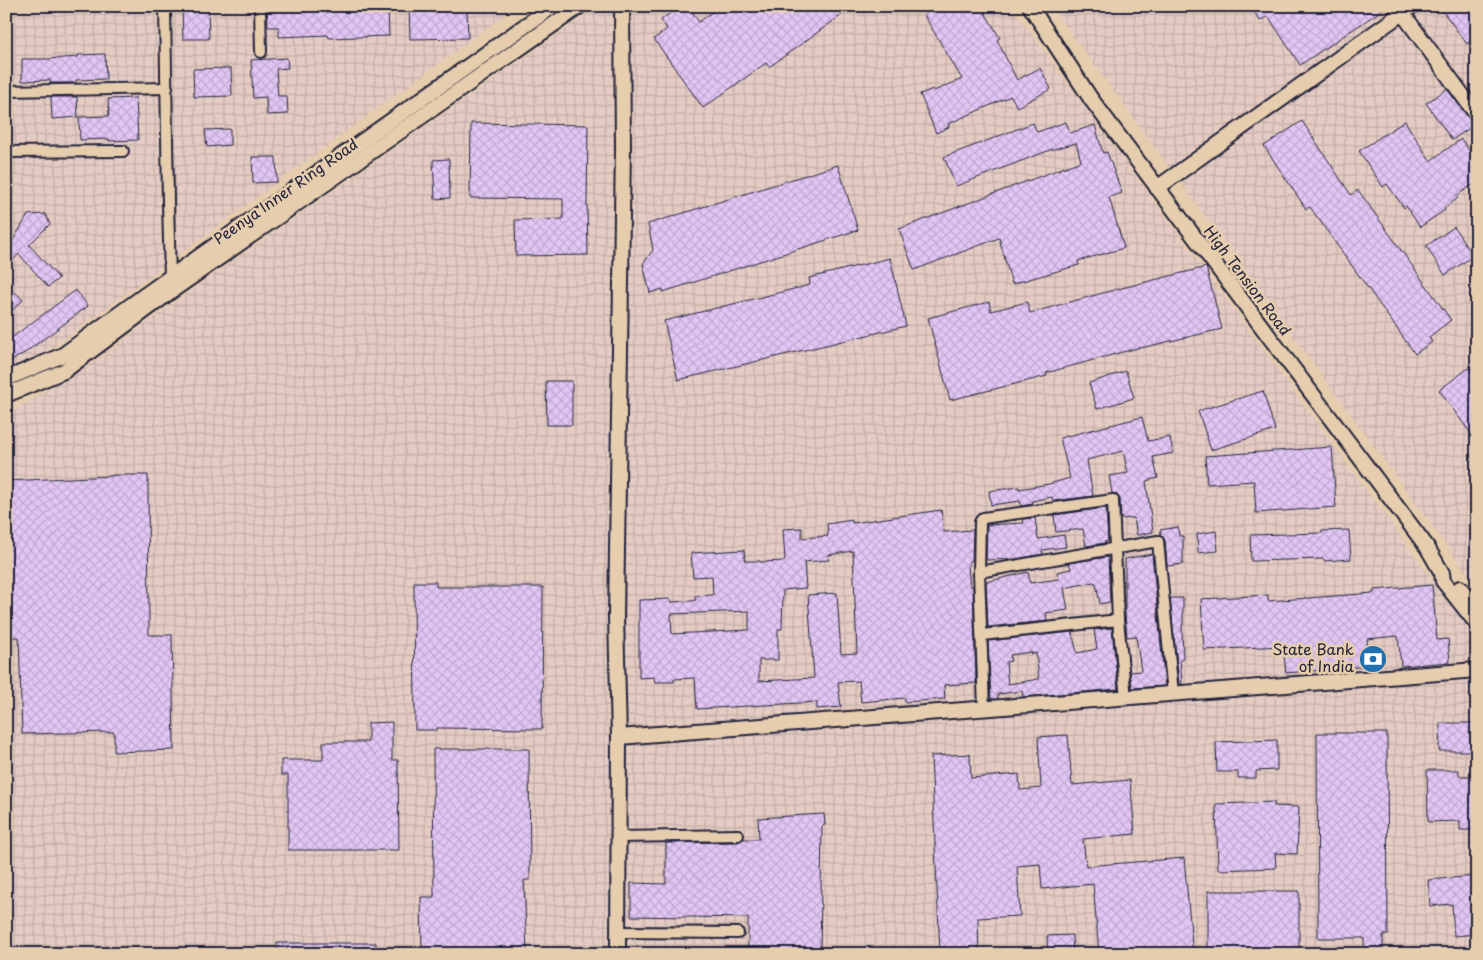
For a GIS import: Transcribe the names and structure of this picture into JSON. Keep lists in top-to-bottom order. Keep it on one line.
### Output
{"streets":{"street":["Peenya Inner Ring Road","High Tension Road"]},"places":{"bank":["State Bank of India"]}}
